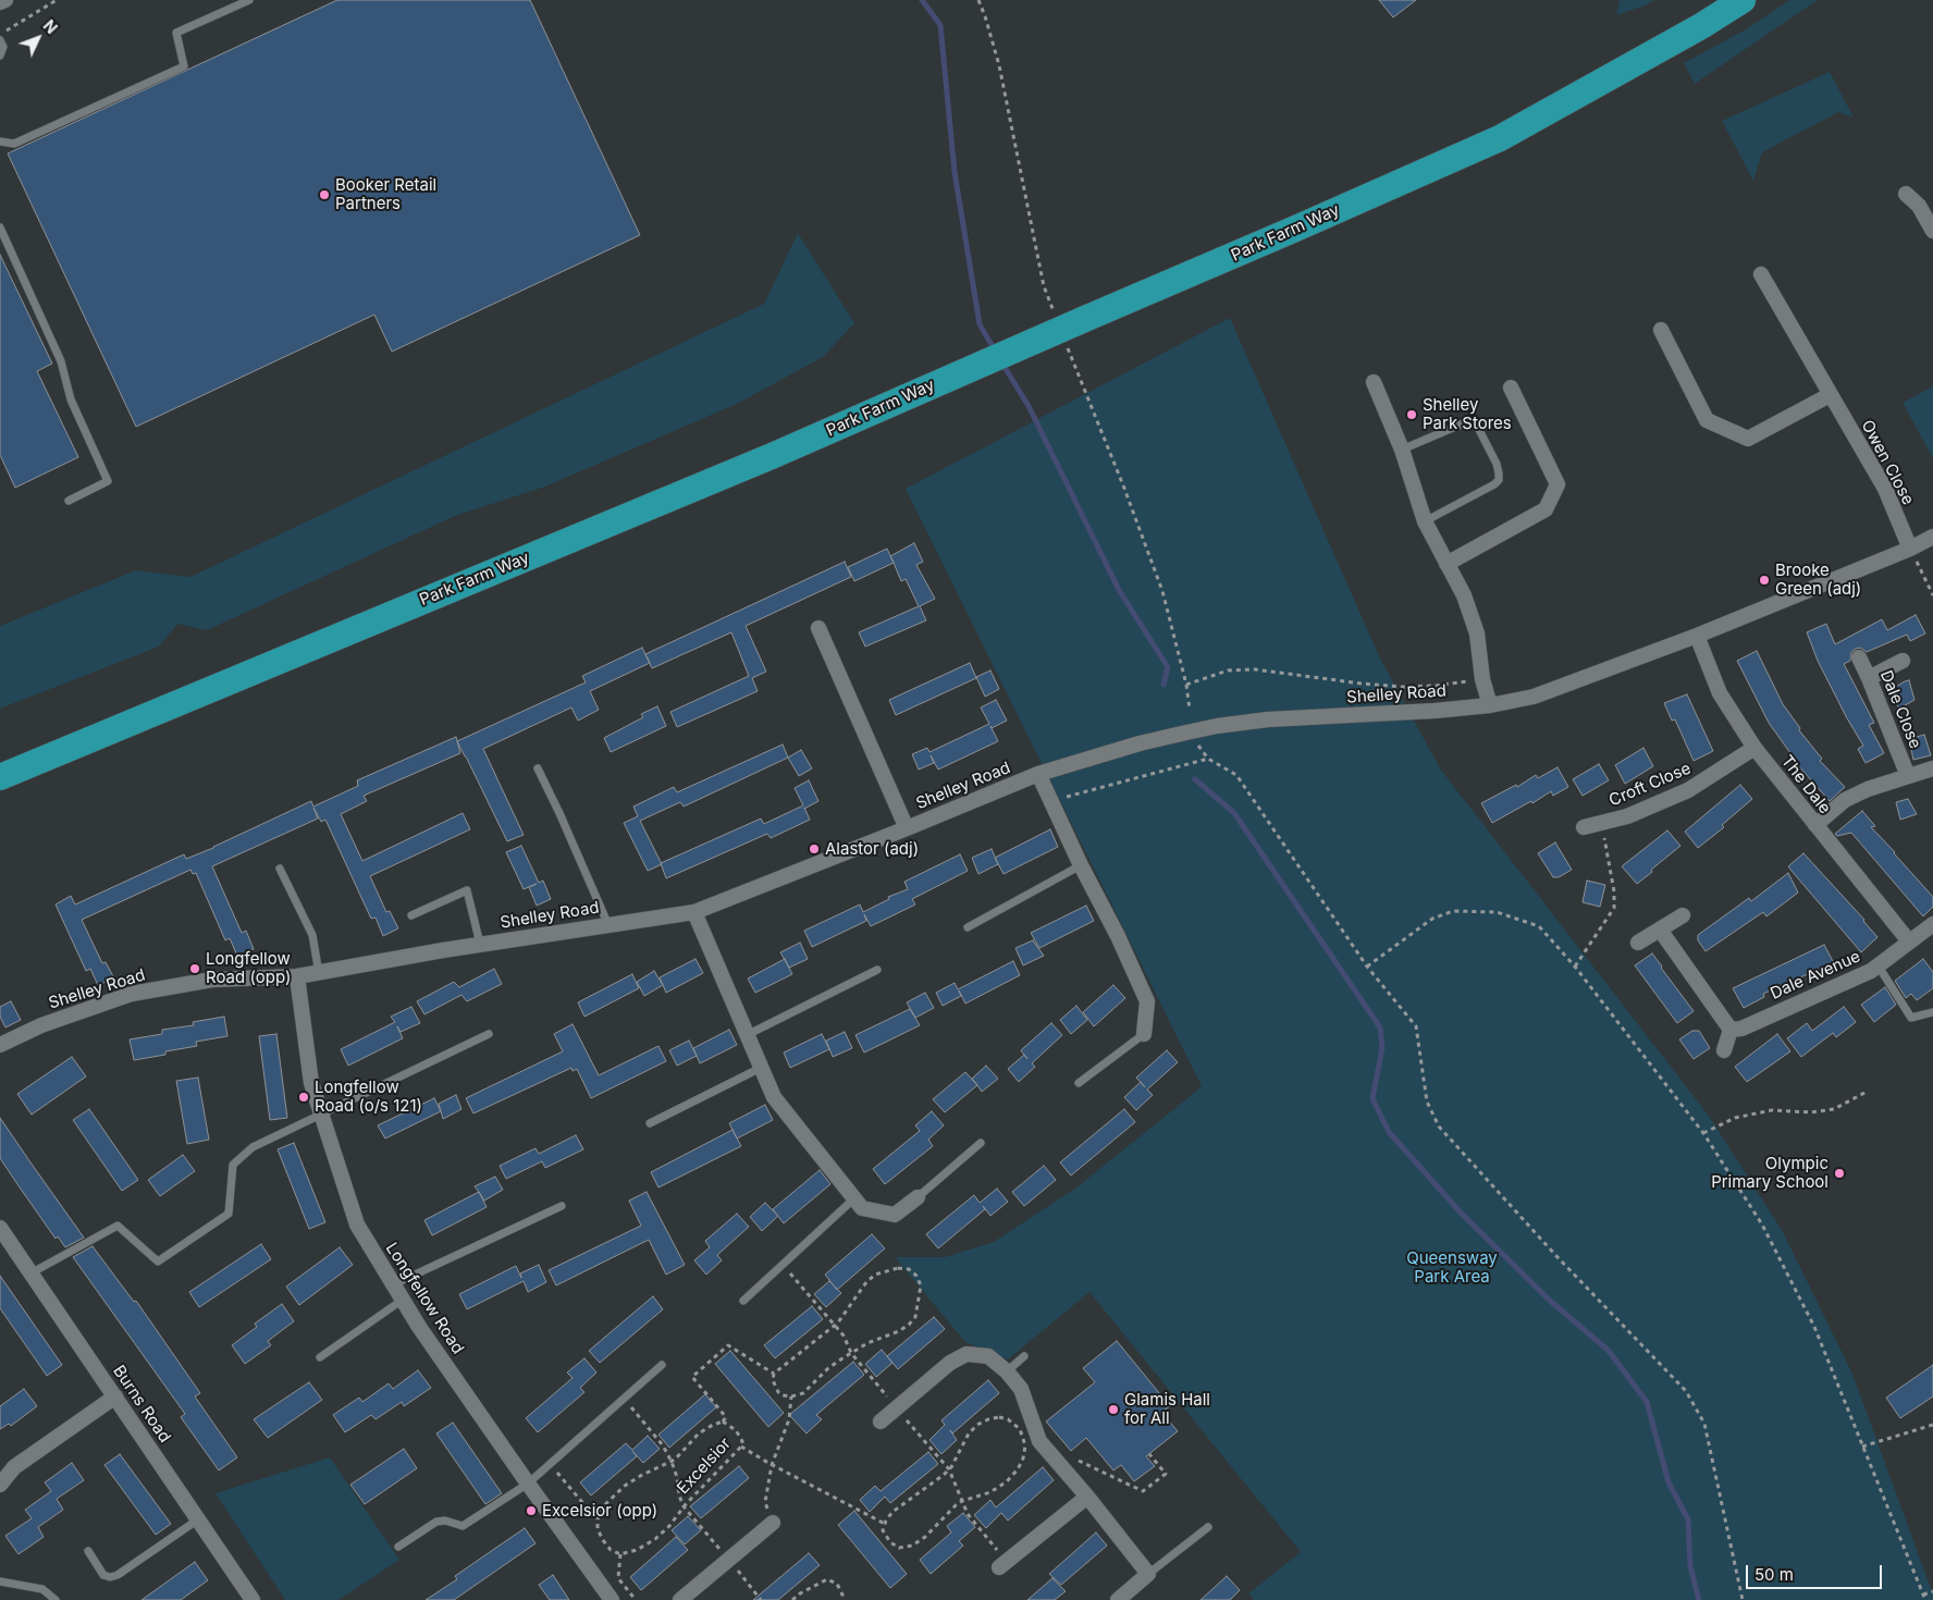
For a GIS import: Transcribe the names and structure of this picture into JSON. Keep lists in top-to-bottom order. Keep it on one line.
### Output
{"streets":{"highway":["Park Farm Way"],"street":["Owen Close","Shelley Road","Dale Close","Croft Close","The Dale","Dale Avenue","Longfellow Road","Burns Road"],"path":["Excelsior"]},"crossings":[["Owen Close","Shelley Road"],["Shelley Road","The Dale"],["Shelley Road","Longfellow Road"],["Dale Close","The Dale"],["Croft Close","The Dale"],["The Dale","Dale Avenue"]],"parks":["Queensway Park Area"],"places":["Booker Retail Partners","Shelley Park Stores","Brooke Green (adj)","Alastor (adj)","Longfellow Road (opp)","Longfellow Road (o/s 121)","Olympic Primary School","Glamis Hall for All","Excelsior (opp)"],"scale_bar":"50 m","north":"top right"}
